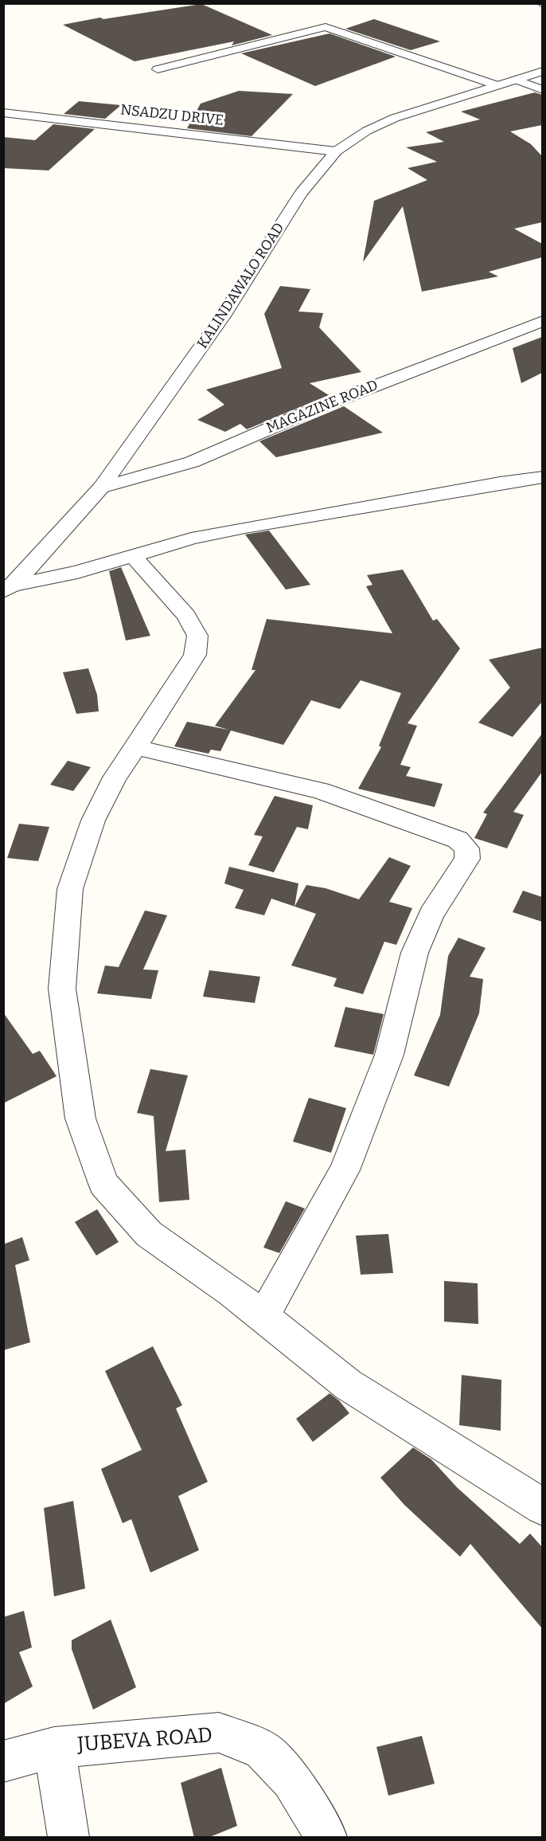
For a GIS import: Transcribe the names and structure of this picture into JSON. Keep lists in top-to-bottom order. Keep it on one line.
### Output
{"streets":{"street":["NSADZU DRIVE","KALINDAWALO ROAD","MAGAZINE ROAD","JUBEVA ROAD"]},"crossings":[["NSADZU DRIVE","KALINDAWALO ROAD"],["KALINDAWALO ROAD","MAGAZINE ROAD"]]}
